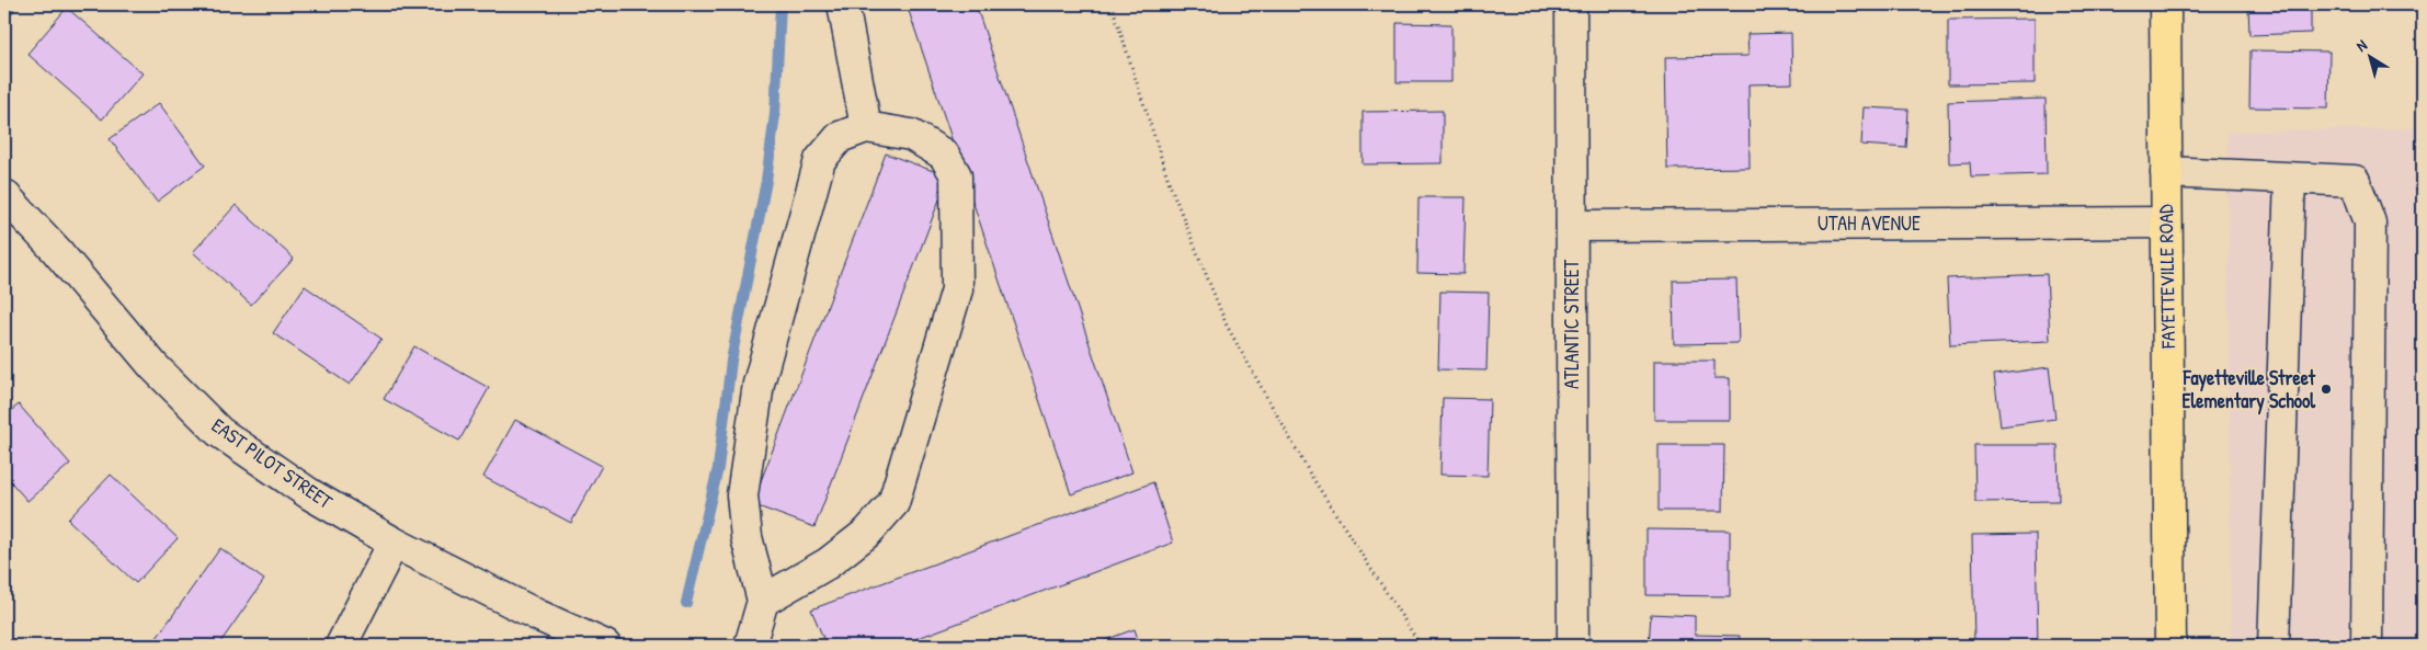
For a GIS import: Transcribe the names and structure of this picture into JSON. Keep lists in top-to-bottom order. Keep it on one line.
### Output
{"streets":{"main road":["FAYETTEVILLE ROAD"],"street":["UTAH AVENUE","ATLANTIC STREET","EAST PILOT STREET"]},"crossings":[["UTAH AVENUE","FAYETTEVILLE ROAD"],["UTAH AVENUE","ATLANTIC STREET"]],"places":["Fayetteville Street Elementary School"],"north":"top left"}
